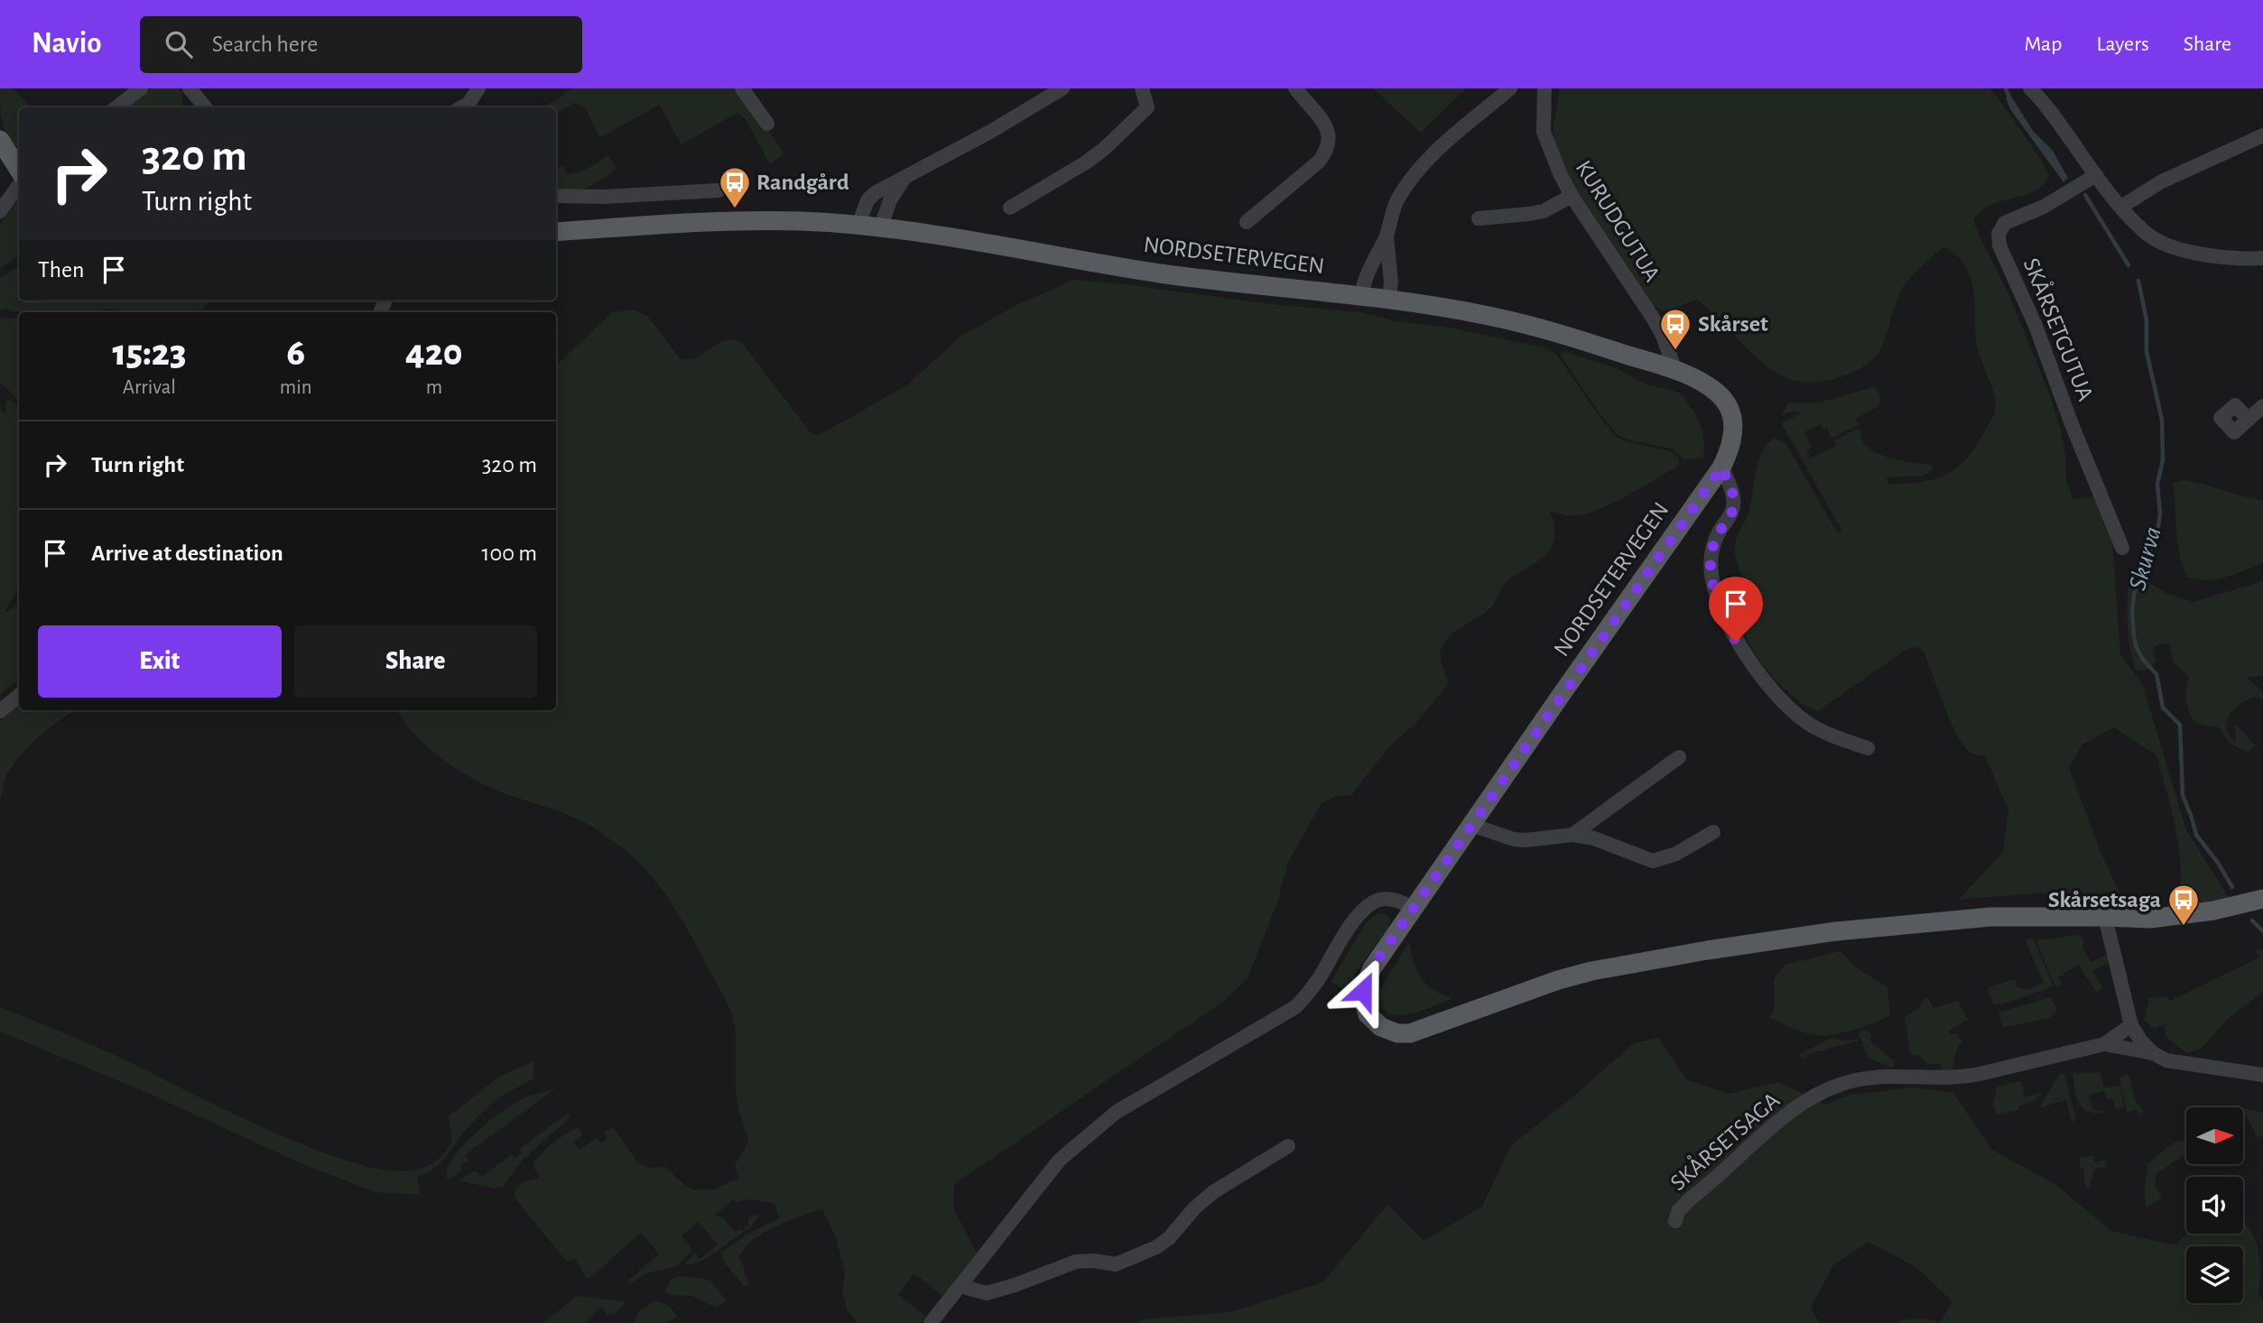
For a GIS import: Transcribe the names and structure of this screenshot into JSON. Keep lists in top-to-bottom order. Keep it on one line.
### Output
{"streets":{"main road":["NORDSETERVEGEN"],"street":["KURUDGUTUA","SKÅRSETGUTUA","SKÅRSETSAGA"]},"crossings":[["KURUDGUTUA","NORDSETERVEGEN"]],"water":["Skurva"],"places":{"bus stop":["Randgård","Skårset","Skårsetsaga"]},"north":"right","page":{"header":"Navio","search":"Search here","nav":["Map","Layers","Share"],"turn":["320 m","Turn right"],"then":"Then","eta":["15:23","Arrival","6","min","420","m"],"list":[{"name":"Turn right","value":"320 m"},{"name":"Arrive at destination","value":"100 m"}],"buttons":["Exit","Share"]}}
